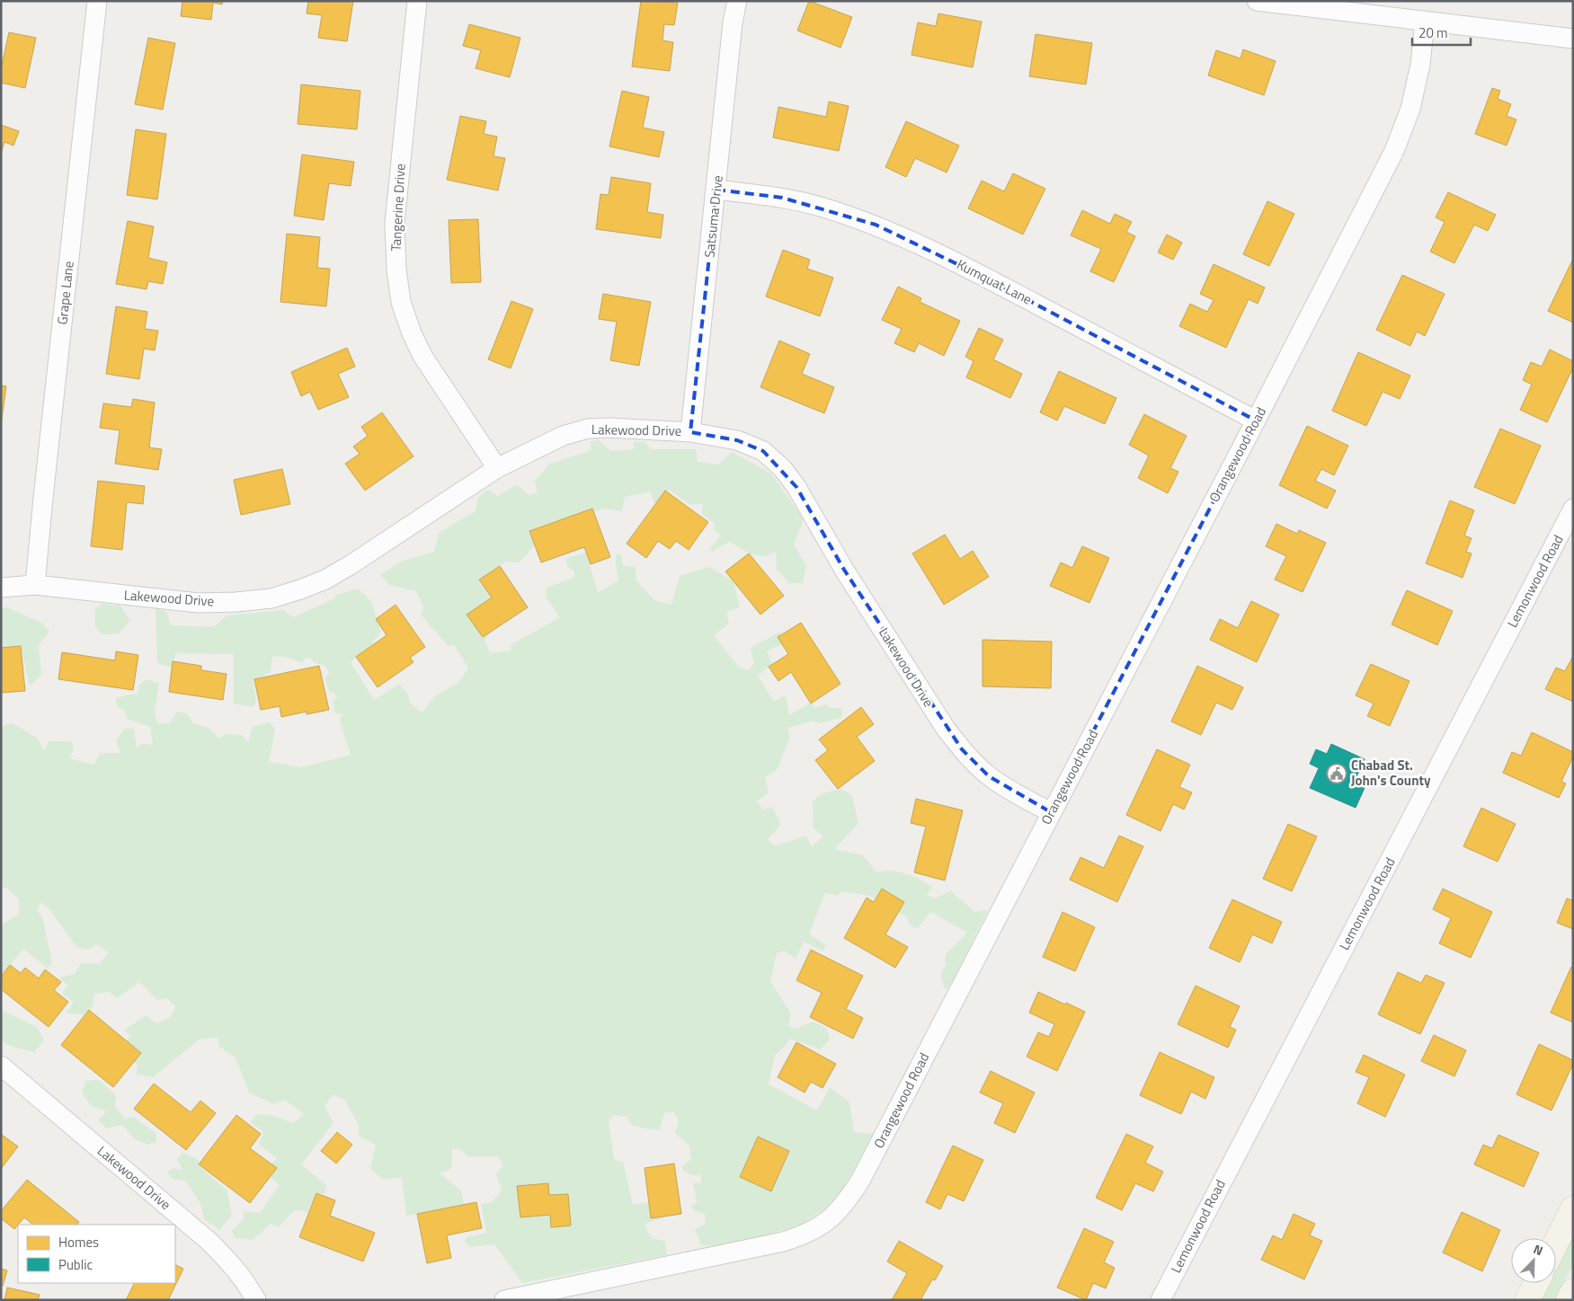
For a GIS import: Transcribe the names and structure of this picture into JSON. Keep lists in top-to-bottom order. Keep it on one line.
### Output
{"streets":{"street":["Tangerine Drive","Satsuma Drive","Kumquat Lane","Grape Lane","Lakewood Drive","Orangewood Road","Lemonwood Road"]},"crossings":[["Tangerine Drive","Lakewood Drive"],["Satsuma Drive","Kumquat Lane"],["Satsuma Drive","Lakewood Drive"],["Kumquat Lane","Orangewood Road"],["Grape Lane","Lakewood Drive"],["Lakewood Drive","Orangewood Road"]],"places":{"public building":["Chabad St. John's County"]},"legend":["Homes","Public"],"scale_bar":"20 m","north":"top right"}
